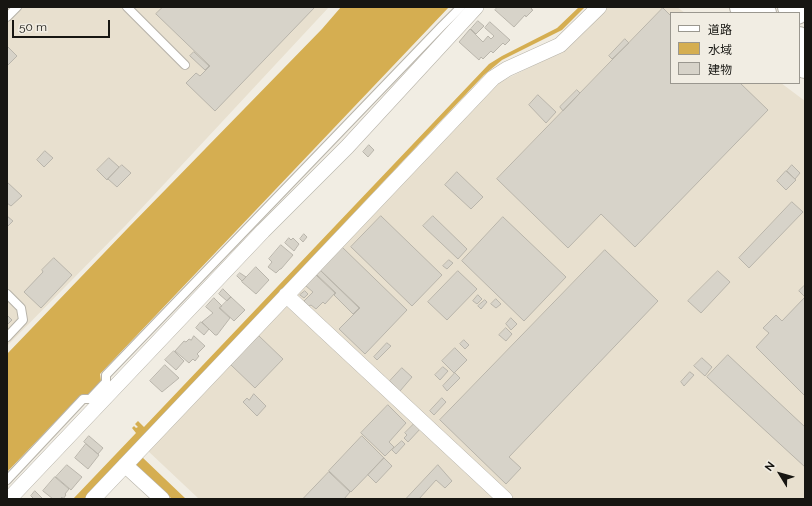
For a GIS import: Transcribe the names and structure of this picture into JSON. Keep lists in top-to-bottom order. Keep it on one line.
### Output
{"legend":["道路","水域","建物"],"scale_bar":"50 m","north":"top left"}
